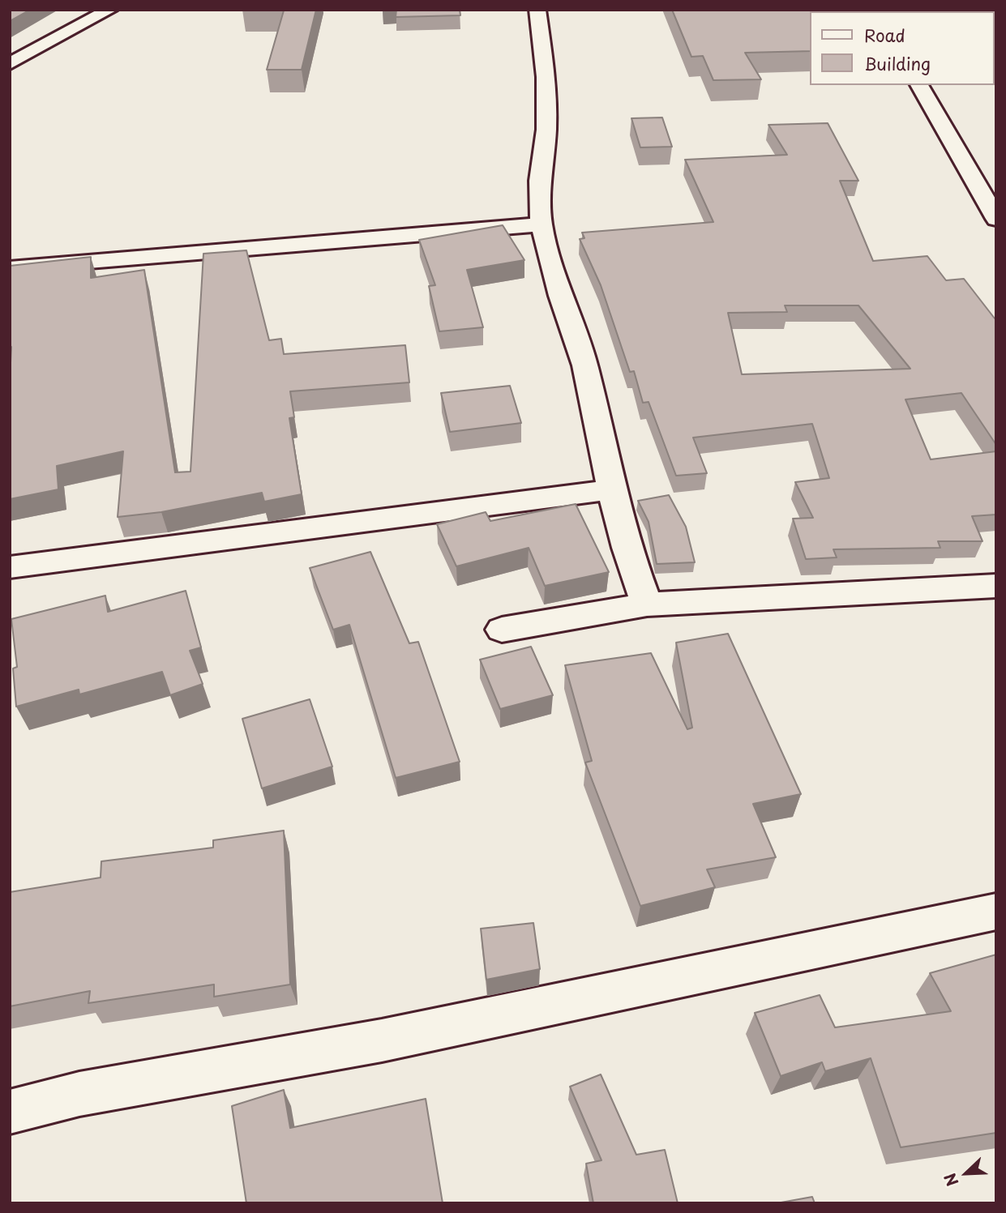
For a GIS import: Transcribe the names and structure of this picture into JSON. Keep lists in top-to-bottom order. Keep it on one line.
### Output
{"legend":["Road","Building"],"north":"bottom left"}
